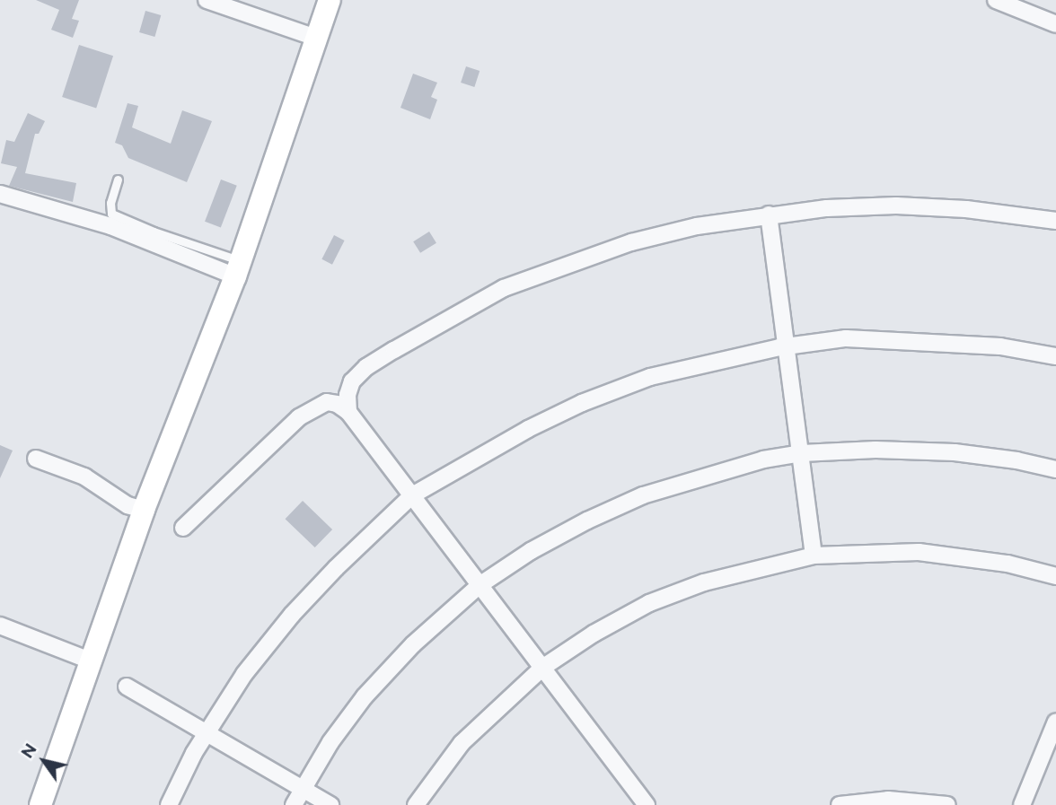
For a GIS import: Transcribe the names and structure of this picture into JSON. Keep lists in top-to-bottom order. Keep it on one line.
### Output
{"north":"top left"}
